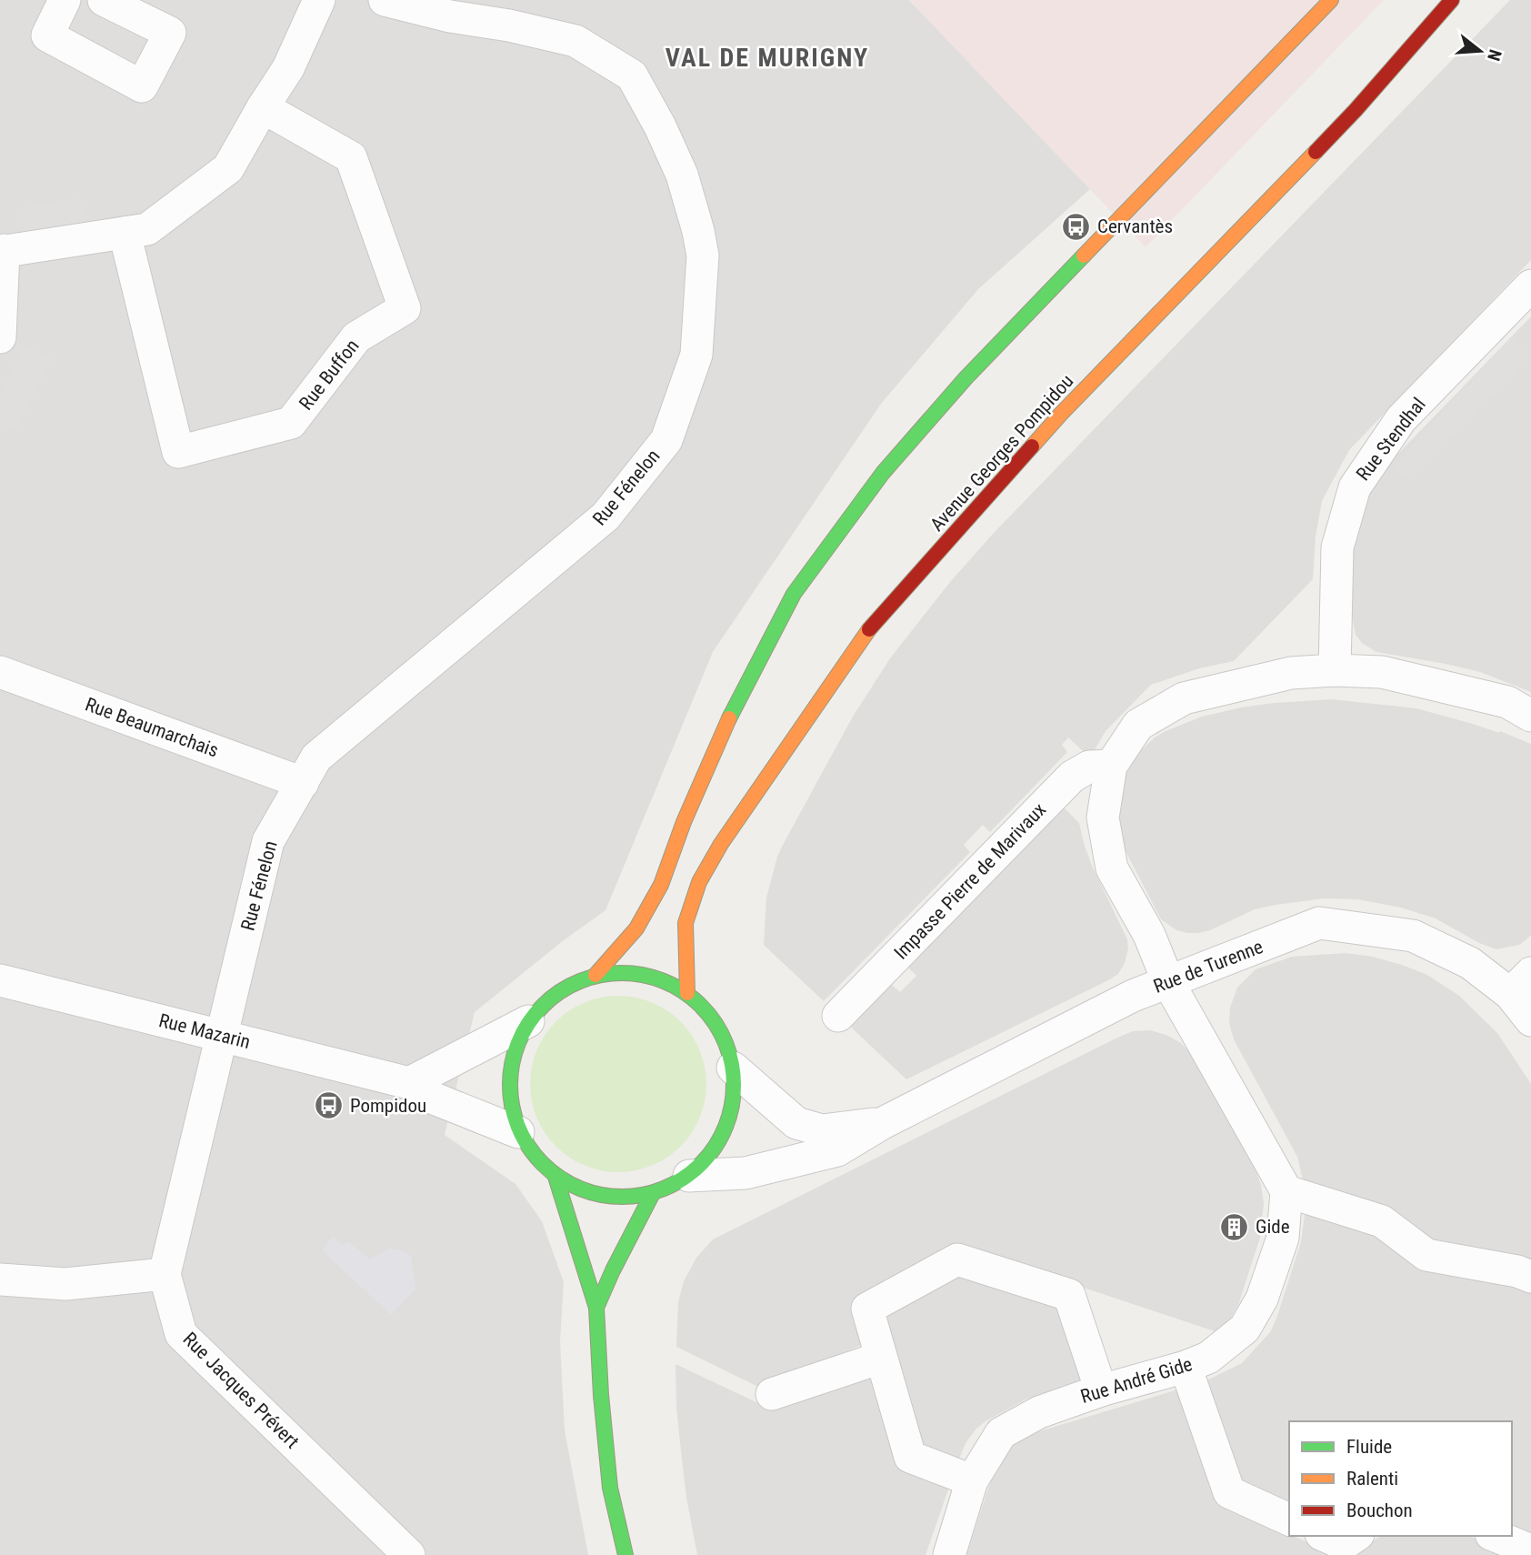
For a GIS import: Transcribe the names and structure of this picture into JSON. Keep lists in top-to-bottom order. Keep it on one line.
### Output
{"streets":{"main road":["Avenue Georges Pompidou"],"street":["Rue Buffon","Rue Stendhal","Rue Fénelon","Rue Beaumarchais","Impasse Pierre de Marivaux","Rue de Turenne","Rue Mazarin","Rue André Gide","Rue Jacques Prévert"]},"crossings":[["Avenue Georges Pompidou","Rue de Turenne"],["Avenue Georges Pompidou","Rue Mazarin"],["Rue Fénelon","Rue Beaumarchais"],["Rue Fénelon","Rue Mazarin"],["Rue Fénelon","Rue Jacques Prévert"],["Rue de Turenne","Rue Mazarin"],["Rue Mazarin","Rue Jacques Prévert"]],"districts":["VAL DE MURIGNY"],"places":{"bus stop":["Cervantès","Pompidou"],"building":["Gide"]},"legend":["Fluide","Ralenti","Bouchon"],"north":"right"}
